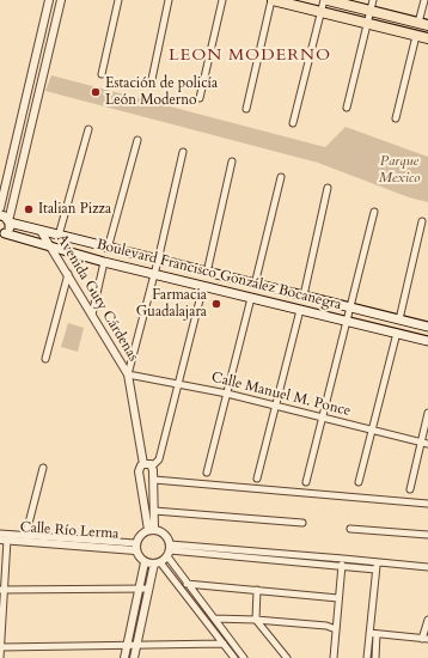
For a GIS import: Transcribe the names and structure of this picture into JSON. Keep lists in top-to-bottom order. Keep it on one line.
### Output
{"streets":{"main road":["Boulevard Francisco González Bocanegra"],"street":["Avenida Guty Cárdenas","Calle Manuel M. Ponce","Calle Río Lerma"]},"crossings":[["Boulevard Francisco González Bocanegra","Avenida Guty Cárdenas"],["Avenida Guty Cárdenas","Calle Manuel M. Ponce"],["Avenida Guty Cárdenas","Calle Río Lerma"]],"districts":["LEON MODERNO"],"parks":["Parque Mexico"],"places":["Estación de policía León Moderno","Italian Pizza","Farmacia Guadalajara"]}
